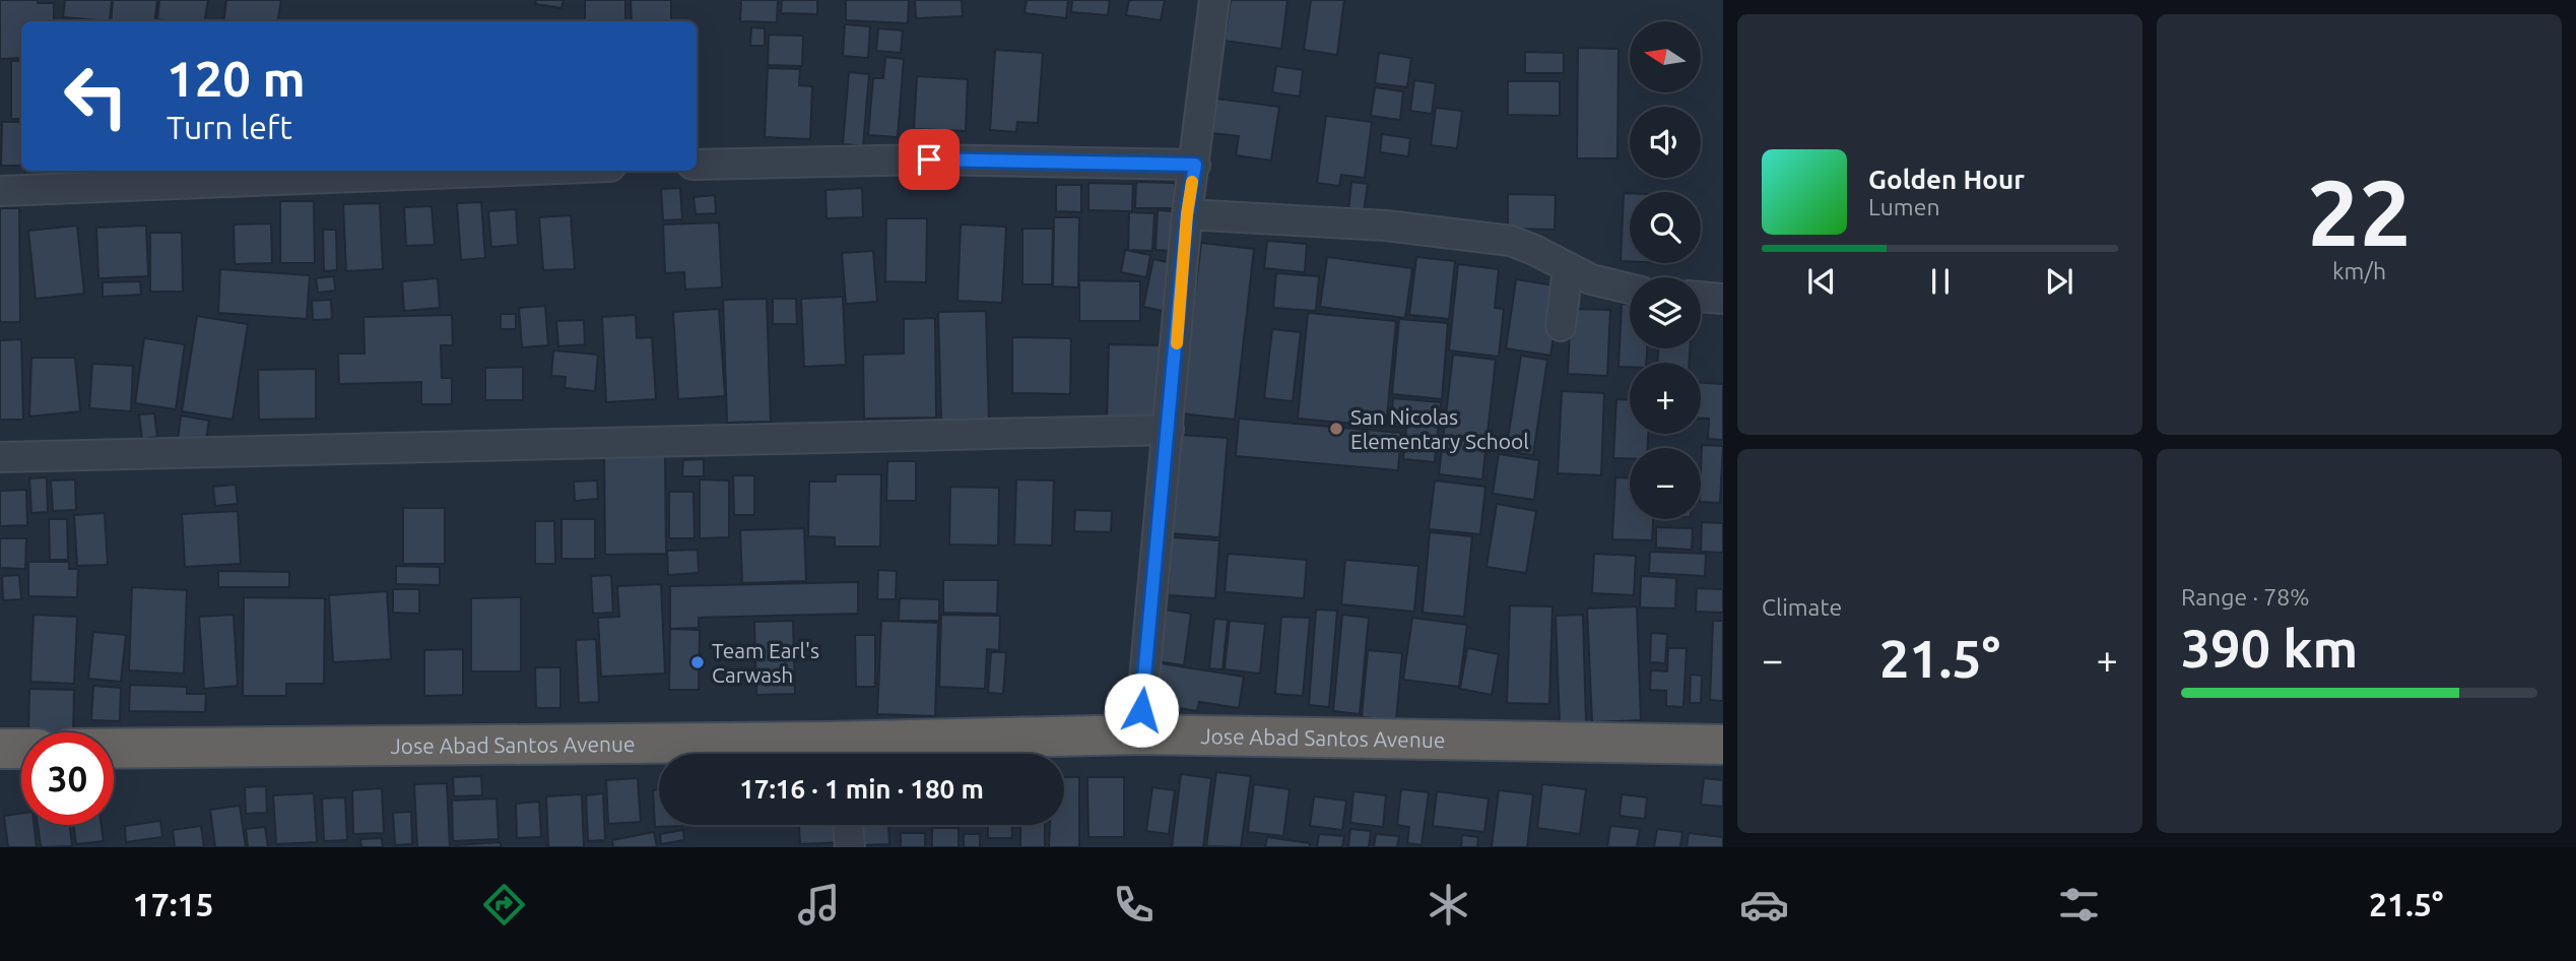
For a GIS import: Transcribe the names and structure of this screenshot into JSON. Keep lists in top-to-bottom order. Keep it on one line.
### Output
{"streets":{"highway":["Jose Abad Santos Avenue"]},"places":["San Nicolas Elementary School","Team Earl's Carwash"],"north":"left","page":{"tile":[["22","km/h"],"Climate",["Range · 78%","390 km"]],"map_buttons":["+","−"],"turn":["120 m","Turn left"],"song":["Golden Hour","Lumen"],"heat":["−","21.5°","+"],"limit":"30","trip":"17:16 · 1 min · 180 m","tabs":["17:15","21.5°"]}}
